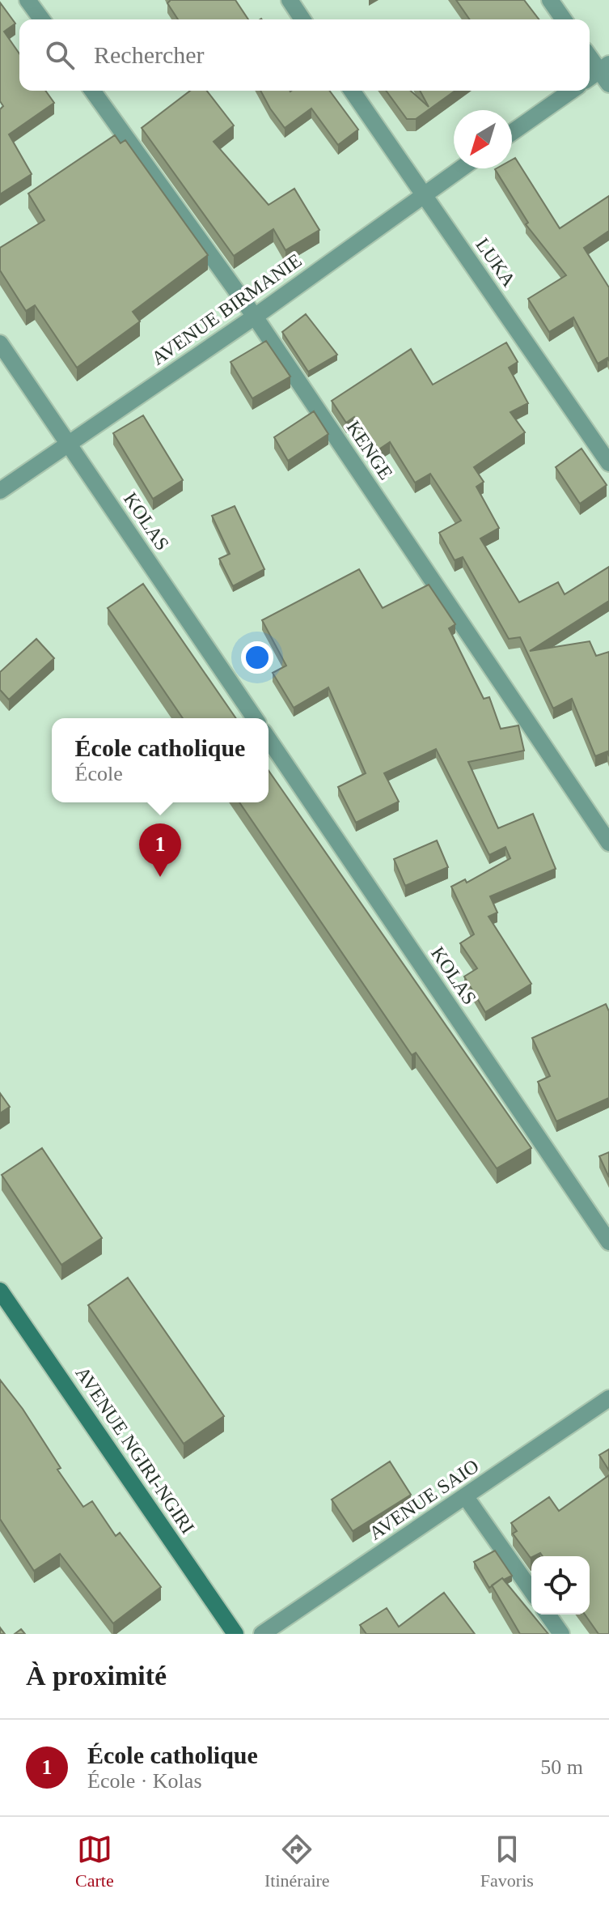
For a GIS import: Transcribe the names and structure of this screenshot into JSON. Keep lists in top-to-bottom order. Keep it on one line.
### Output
{"streets":{"street":["LUKA","AVENUE BIRMANIE","KENGE","KOLAS","AVENUE NGIRI-NGIRI","AVENUE SAIO"]},"crossings":[["LUKA","AVENUE BIRMANIE"],["AVENUE BIRMANIE","KENGE"],["AVENUE BIRMANIE","KOLAS"]],"north":"bottom left","page":{"search":"Rechercher","popup":["École catholique","École"],"pins":"1","heading":"À proximité","list":[{"mark":"1","name":"École catholique","note":"École · Kolas","value":"50 m"}],"nav":["Carte","Itinéraire","Favoris"]}}
